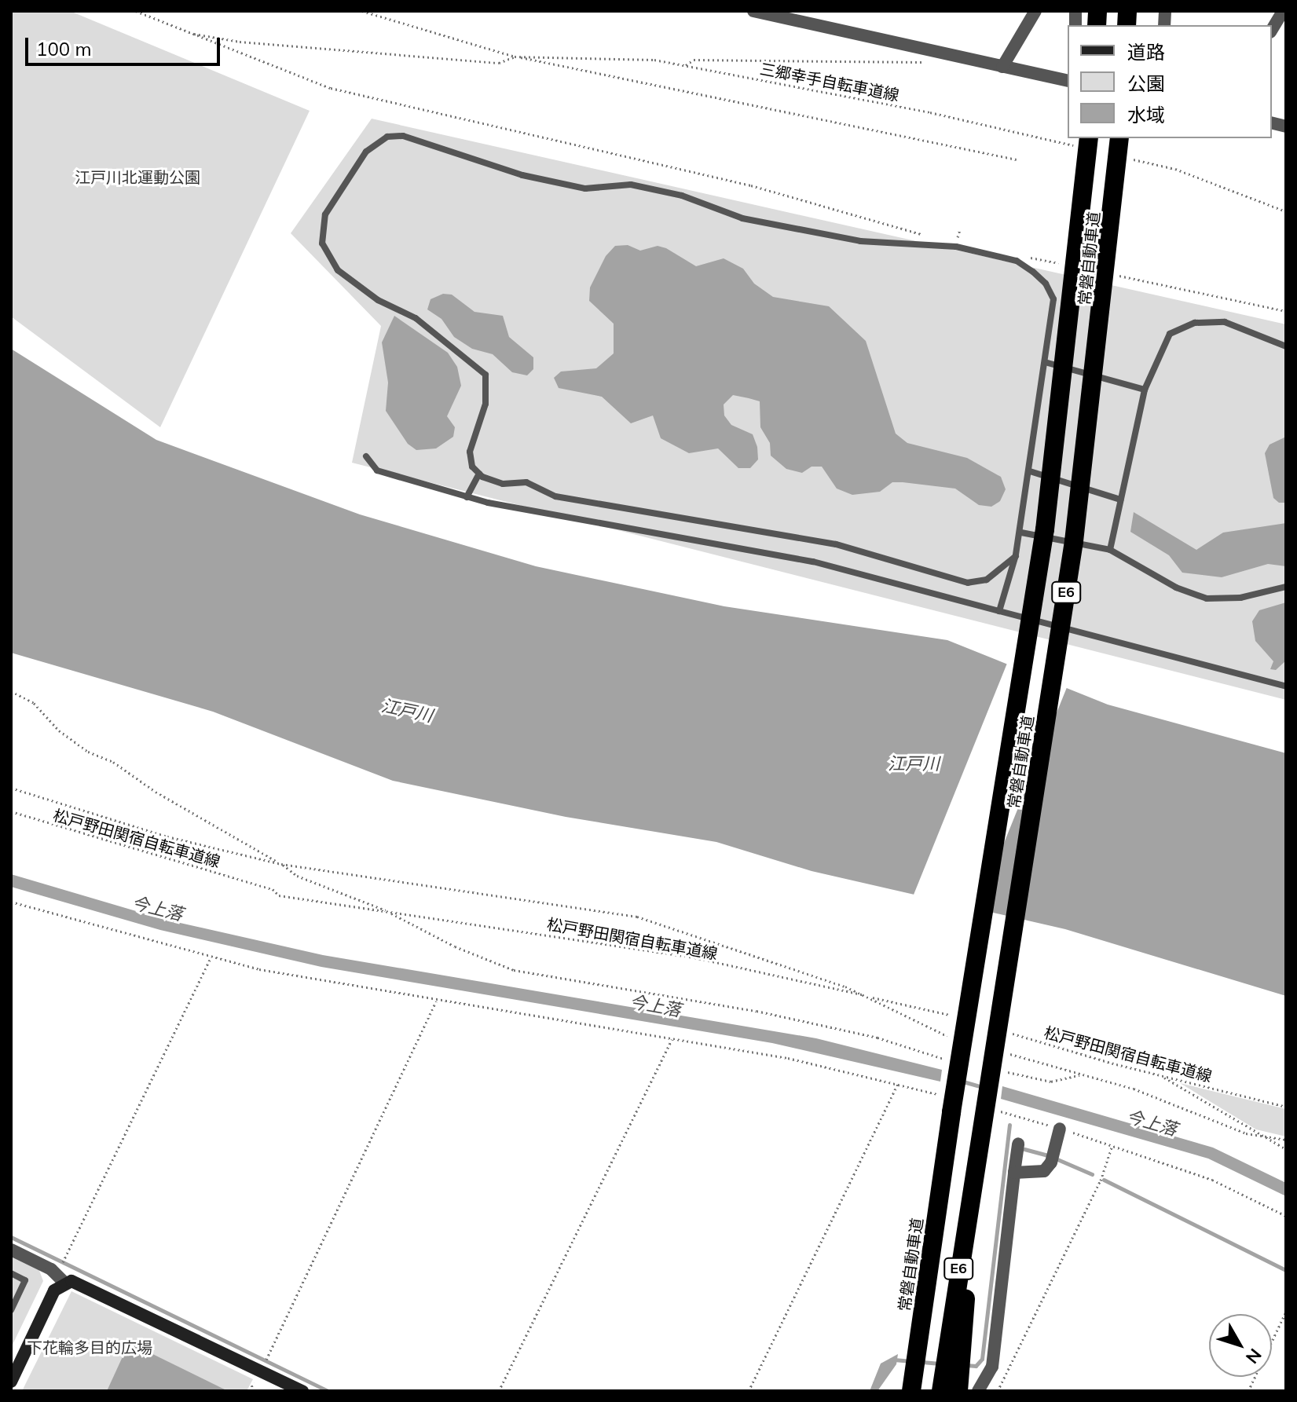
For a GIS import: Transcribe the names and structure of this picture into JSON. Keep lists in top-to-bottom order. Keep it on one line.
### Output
{"streets":{"highway":["常磐自動車道","E6"],"path":["三郷幸手自転車道線","松戸野田関宿自転車道線"]},"crossings":[["三郷幸手自転車道線","常磐自動車道"]],"water":["江戸川","今上落"],"parks":["江戸川北運動公園","下花輪多目的広場"],"legend":["道路","公園","水域"],"scale_bar":"100 m","north":"bottom right"}
